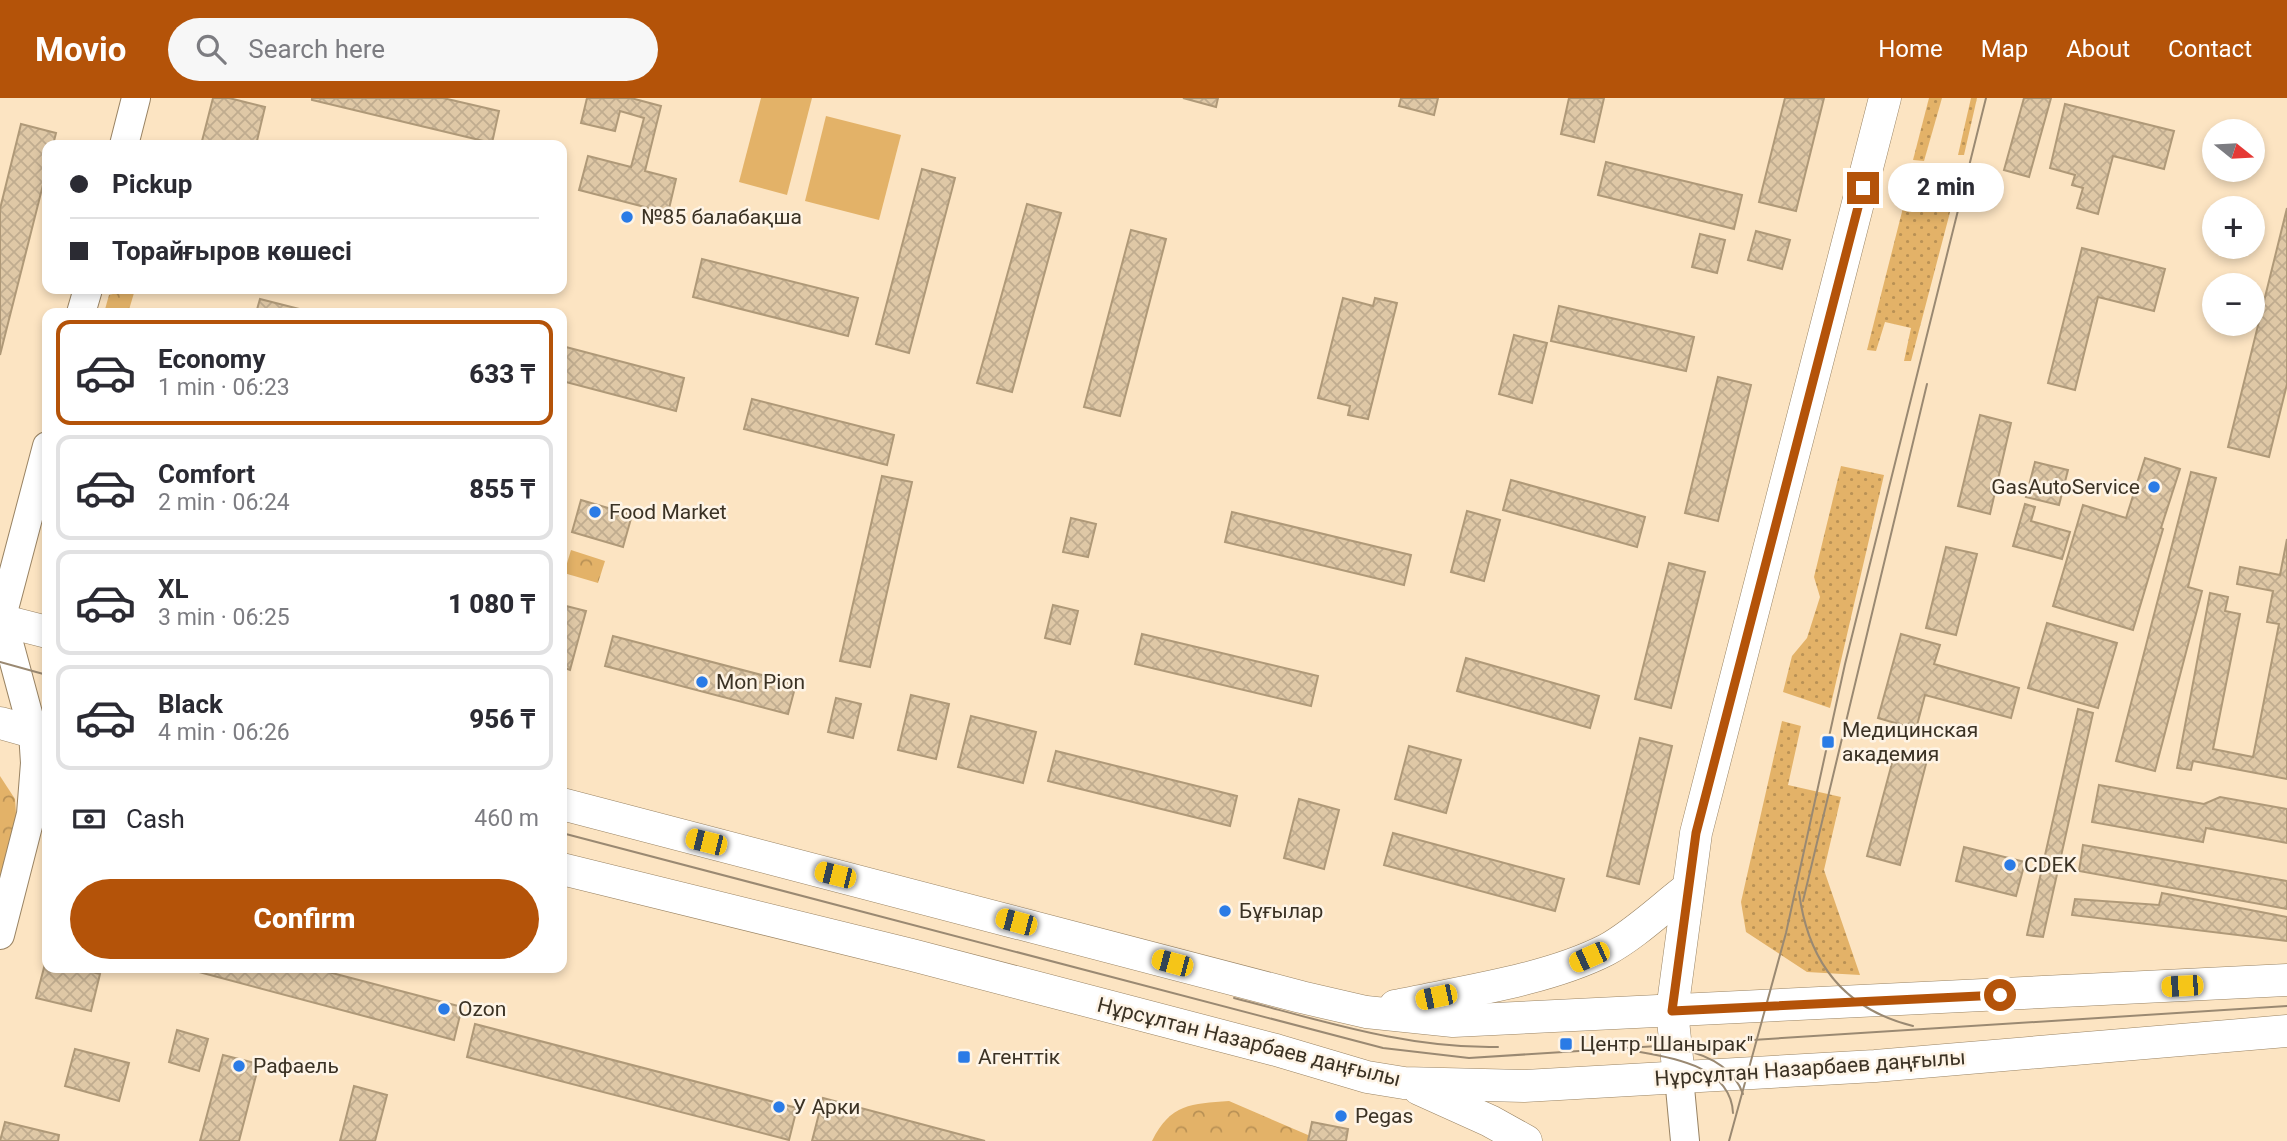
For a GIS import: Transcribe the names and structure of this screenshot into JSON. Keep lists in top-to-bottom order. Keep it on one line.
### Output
{"streets":{"main road":["Нұрсұлтан Назарбаев даңғылы"]},"places":{"other":["№85 балабақша","GasAutoService","Food Market","Mon Pion","CDEK","Бұғылар","Ozon","Рафаель","У Арки","Pegas"],"transit":["Медицинская академия","Центр \"Шанырак\"","Агенттік"]},"north":"right","page":{"header":"Movio","search":"Search here","nav":["Home","Map","About","Contact"],"map_buttons":["+","−"],"banner":["Pickup","Торайғыров көшесі"],"bubble":"2 min","list":[{"name":"Economy","note":"1 min · 06:23","value":"633 ₸"},{"name":"Comfort","note":"2 min · 06:24","value":"855 ₸"},{"name":"XL","note":"3 min · 06:25","value":"1 080 ₸"},{"name":"Black","note":"4 min · 06:26","value":"956 ₸"}],"pay":["Cash","460 m"],"buttons":"Confirm"}}
